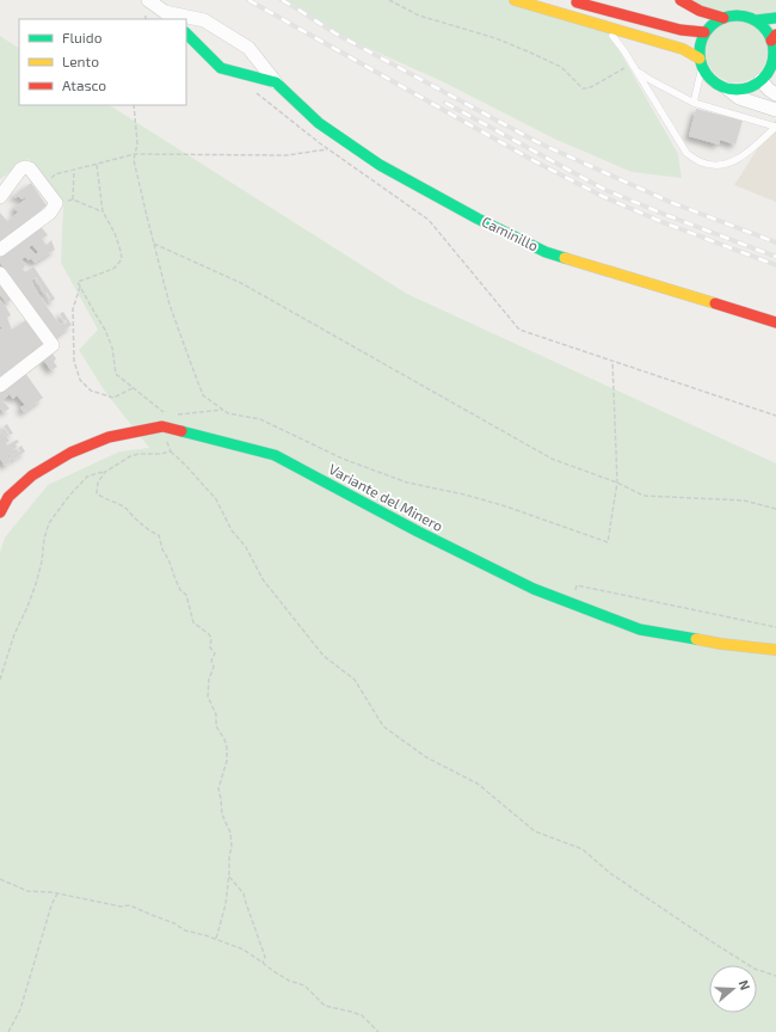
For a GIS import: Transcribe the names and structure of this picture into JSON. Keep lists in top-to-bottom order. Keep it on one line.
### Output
{"streets":{"main road":["Caminillo","Variante del Minero"]},"legend":["Fluido","Lento","Atasco"],"north":"right"}
